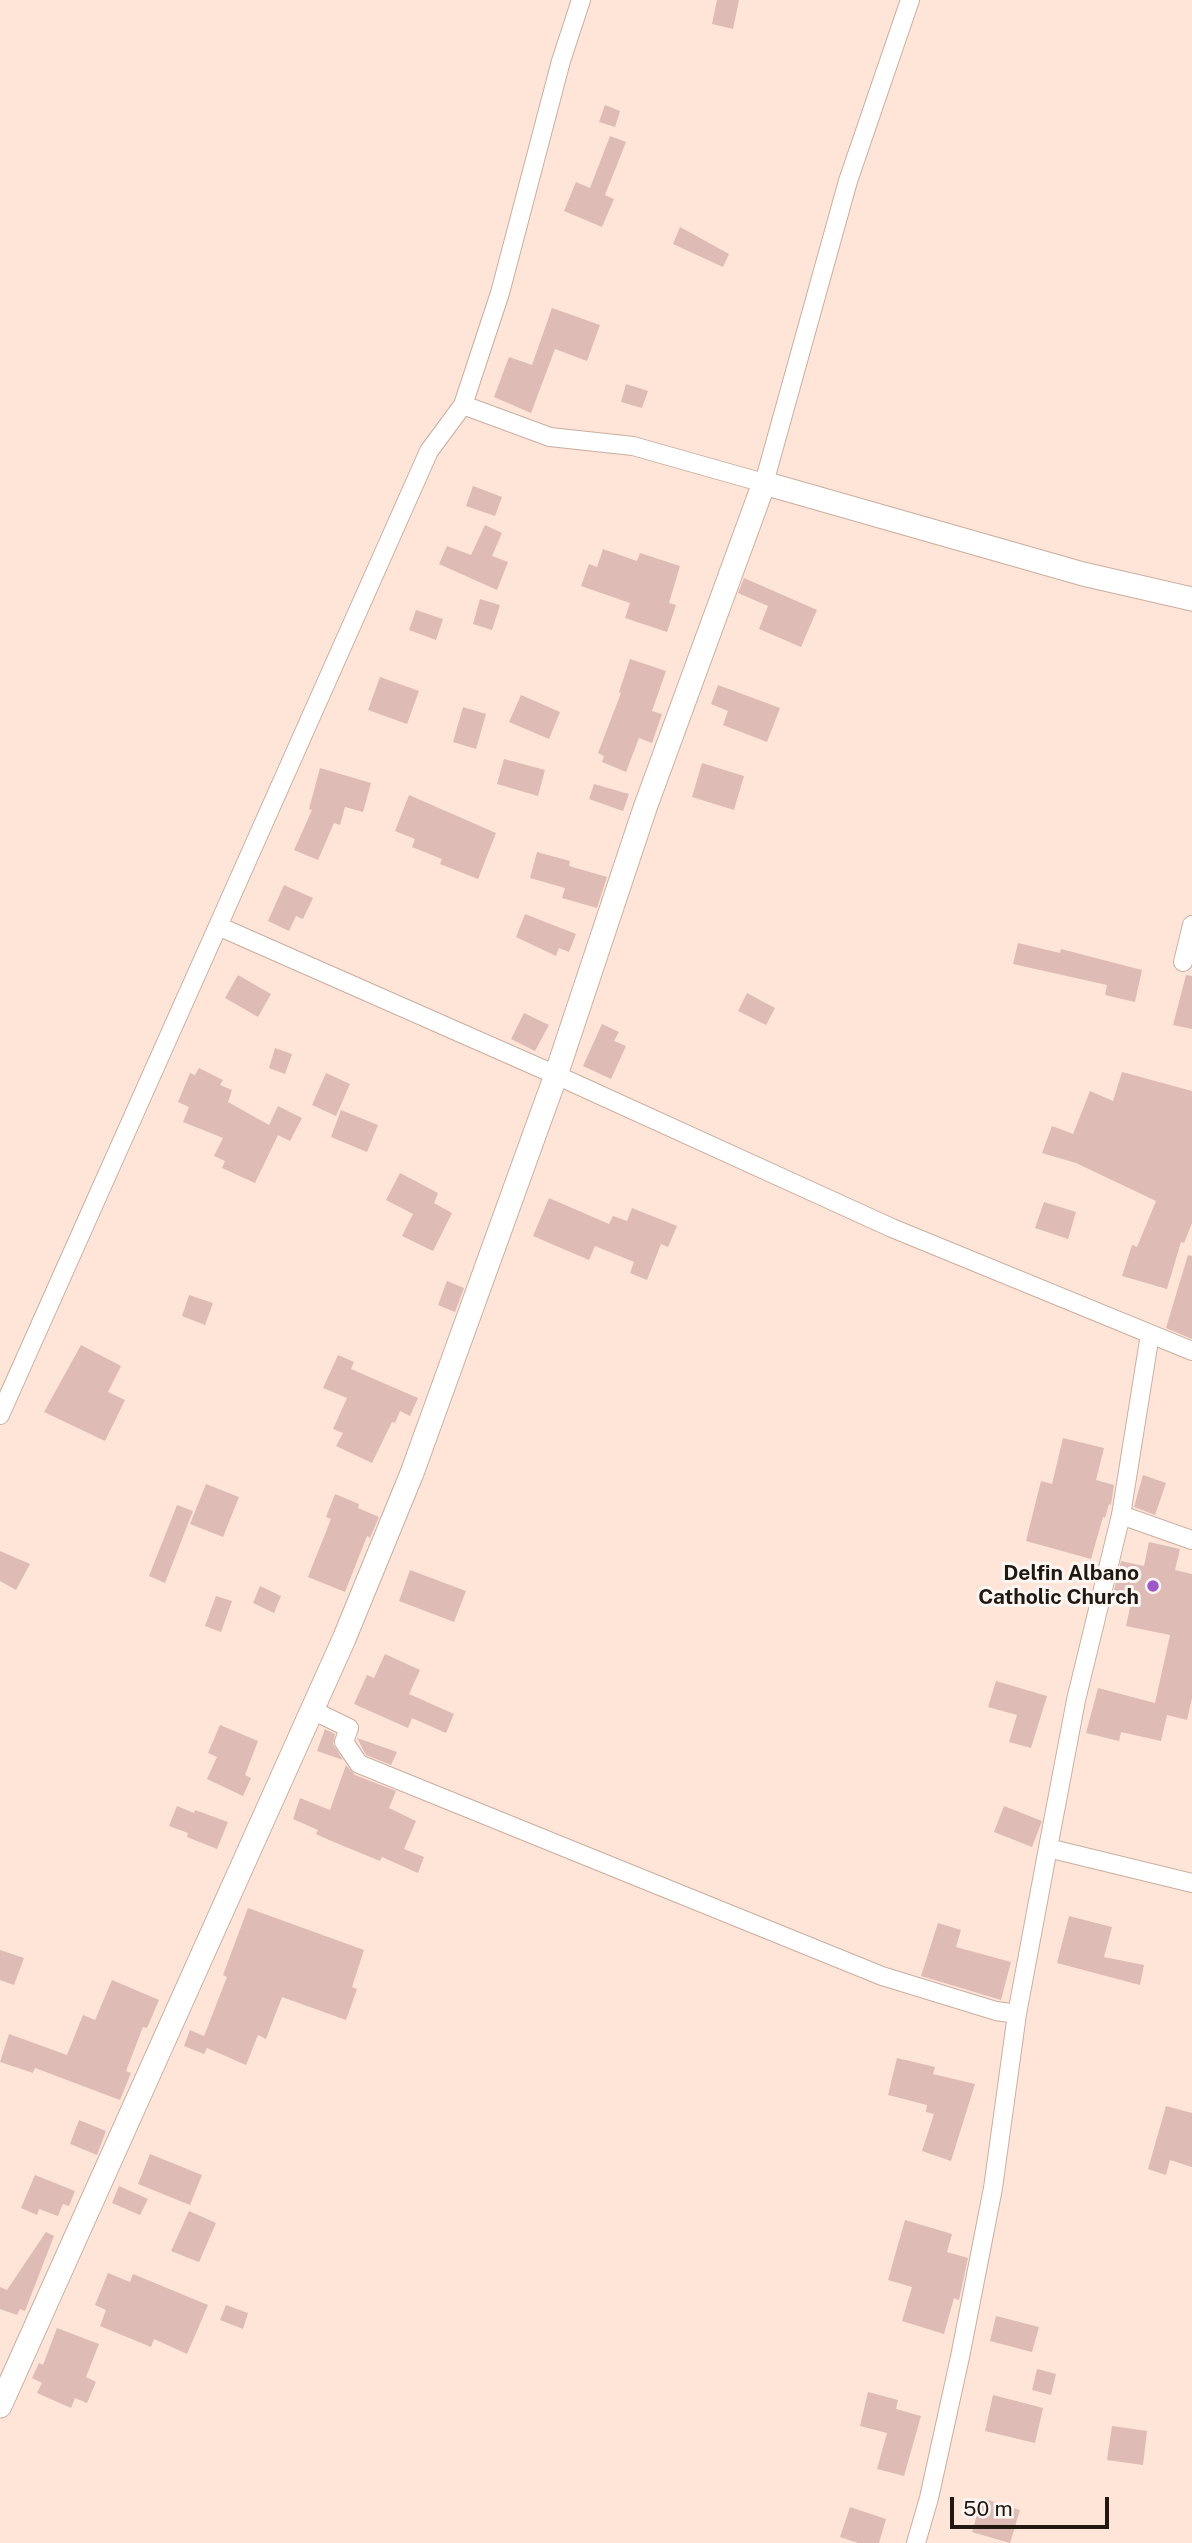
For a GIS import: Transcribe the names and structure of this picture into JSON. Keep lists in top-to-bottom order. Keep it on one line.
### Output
{"places":["Delfin Albano Catholic Church"],"scale_bar":"50 m"}
